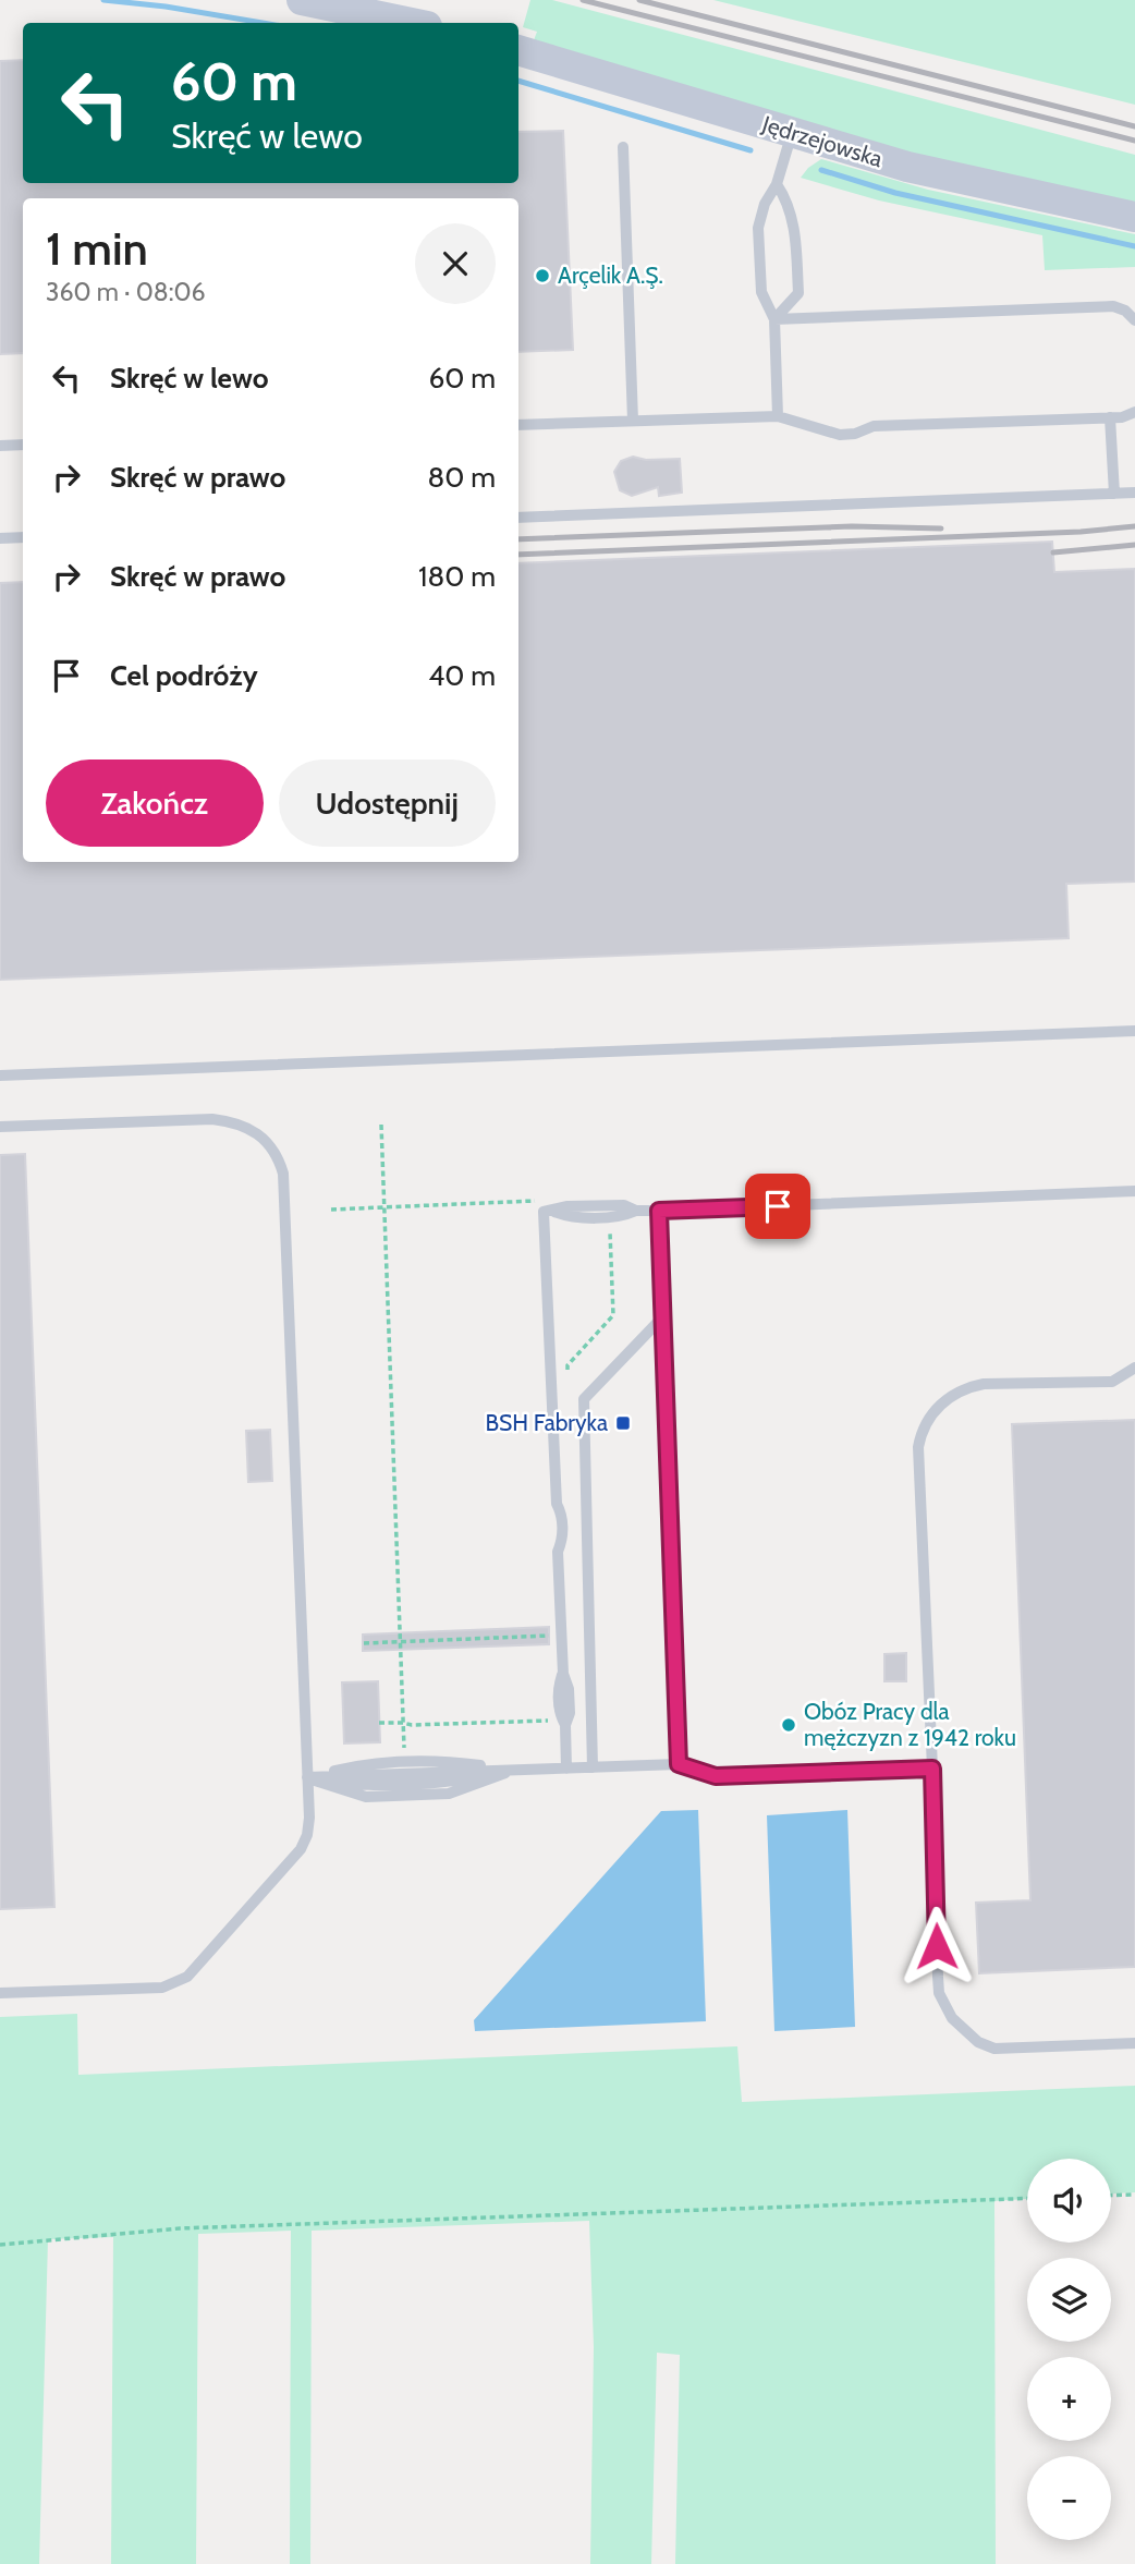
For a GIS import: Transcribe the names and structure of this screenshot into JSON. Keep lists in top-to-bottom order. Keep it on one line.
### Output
{"streets":{"street":["Jędrzejowska"]},"places":{"other":["Arçelik A.Ş.","Obóz Pracy dla mężczyzn z 1942 roku"],"transit":["BSH Fabryka"]},"page":{"turn":["60 m","Skręć w lewo"],"heading":["1 min","360 m · 08:06"],"list":[{"name":"Skręć w lewo","value":"60 m"},{"name":"Skręć w prawo","value":"80 m"},{"name":"Skręć w prawo","value":"180 m"},{"name":"Cel podróży","value":"40 m"}],"buttons":["Zakończ","Udostępnij"],"map_buttons":["+","−"]}}
